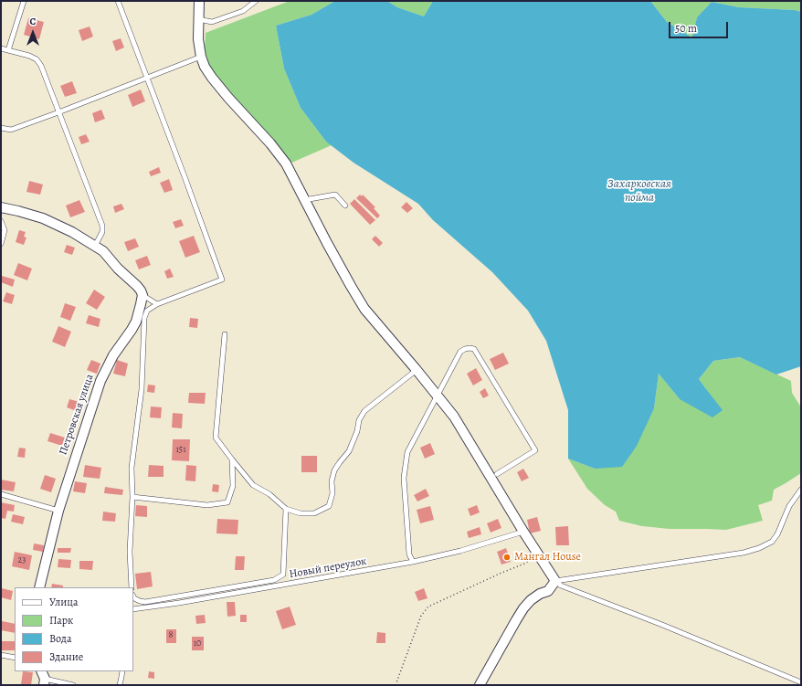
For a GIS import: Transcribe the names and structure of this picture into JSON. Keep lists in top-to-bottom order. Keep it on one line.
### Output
{"streets":{"street":["Петровская улица"],"lane":["Новый переулок"]},"water":["Захарковская пойма"],"places":["Мангал House"],"house_numbers":["151","23","8","10"],"legend":["Улица","Парк","Вода","Здание"],"scale_bar":"50 m","north":"top"}
